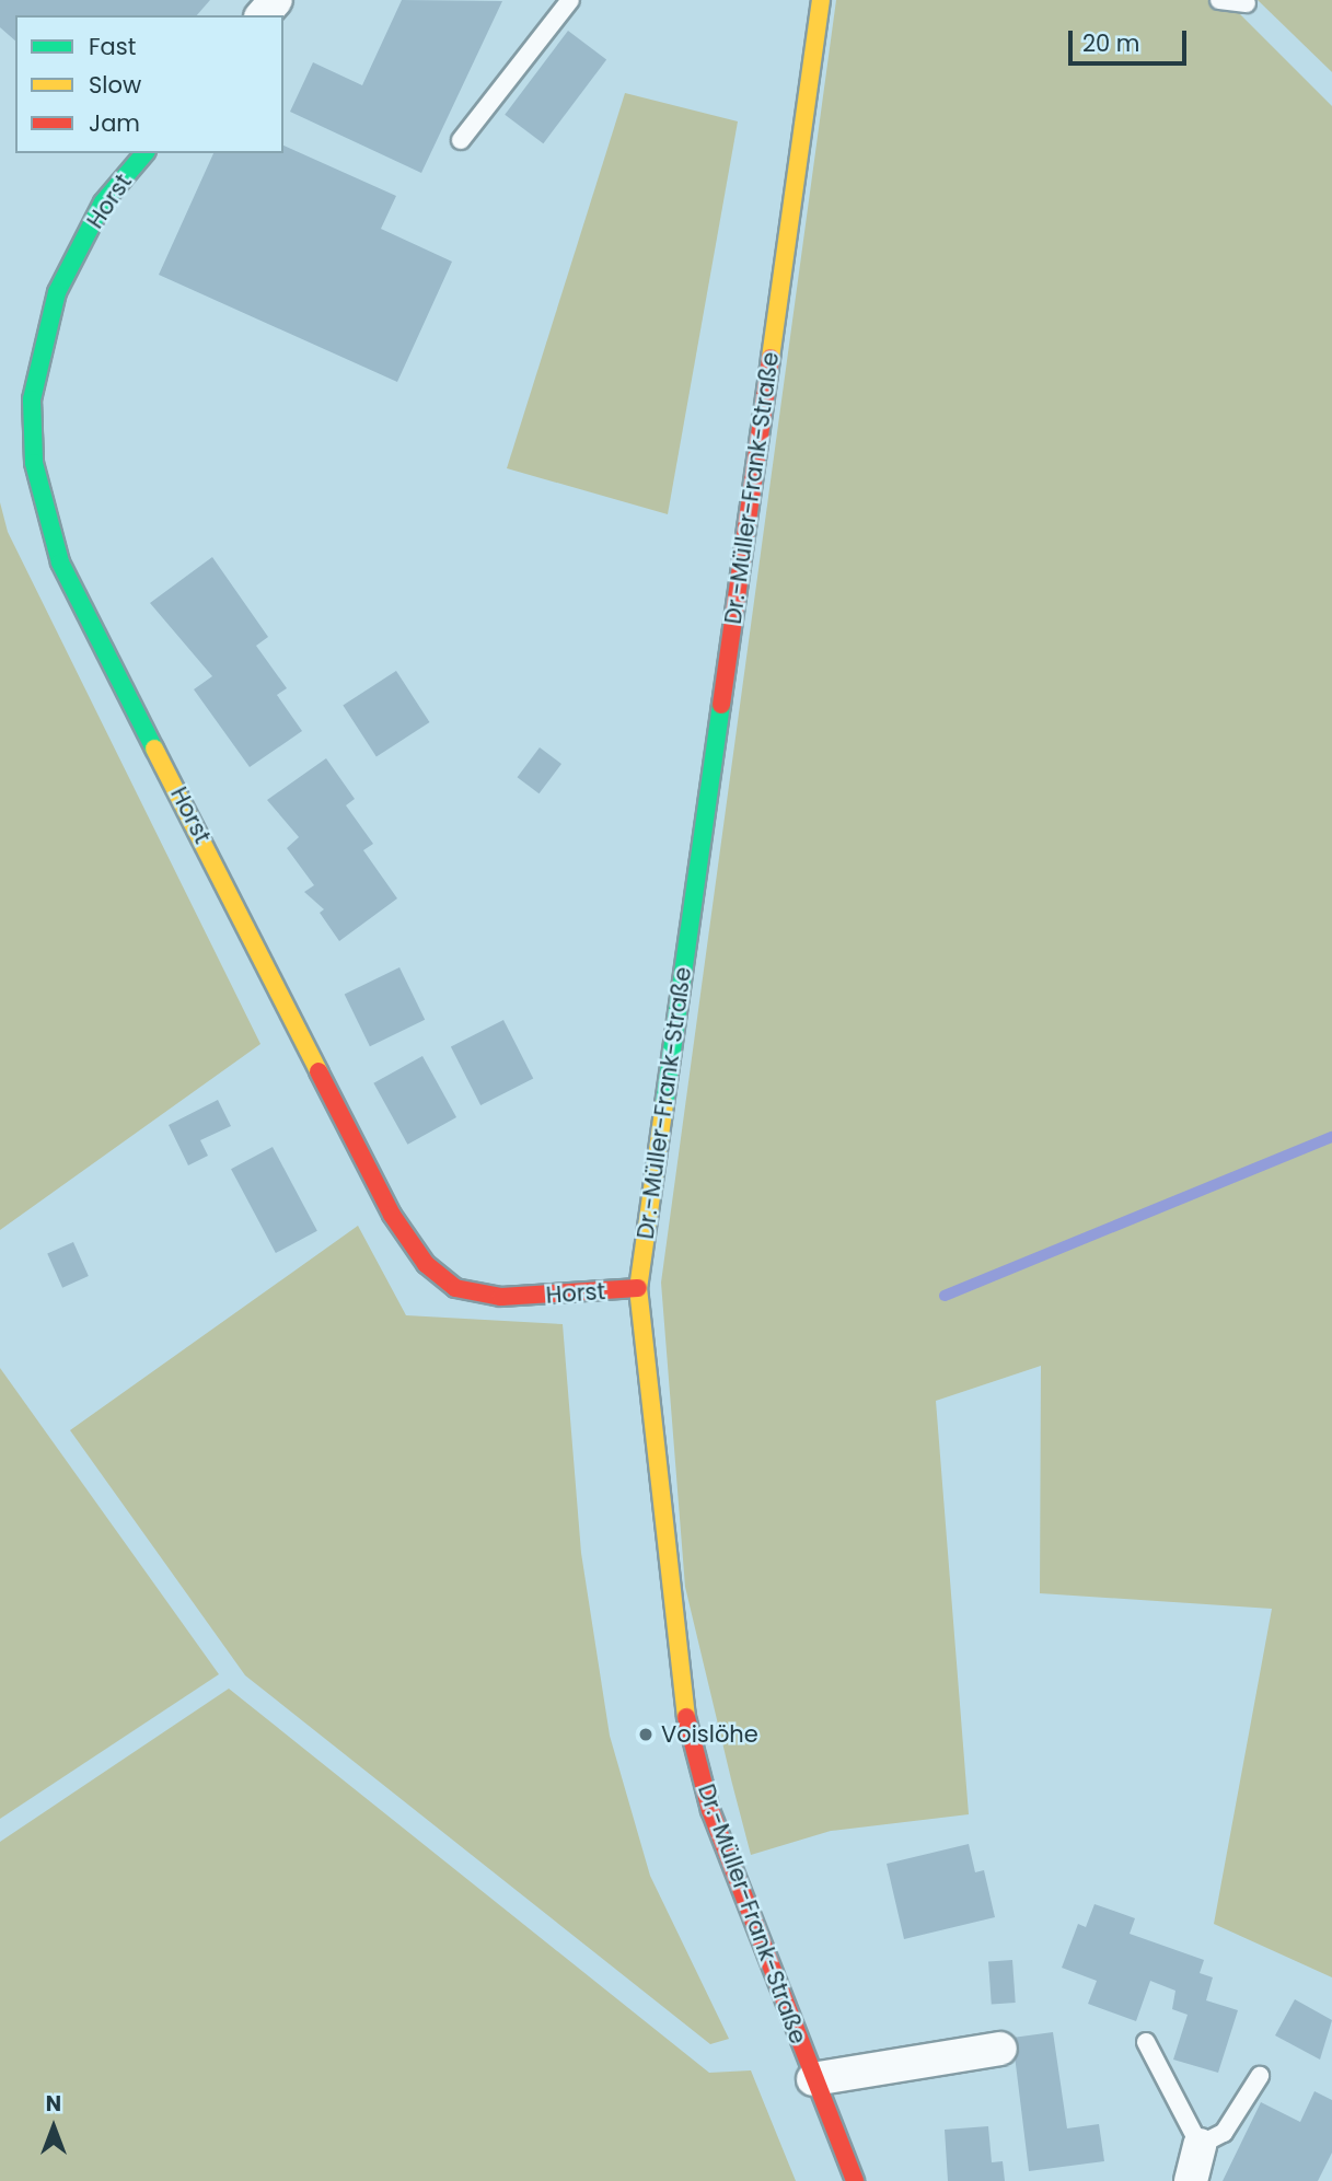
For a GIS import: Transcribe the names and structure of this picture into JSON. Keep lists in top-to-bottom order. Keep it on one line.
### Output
{"streets":{"main road":["Horst","Dr.-Müller-Frank-Straße"]},"crossings":[["Horst","Dr.-Müller-Frank-Straße"]],"places":["Voislöhe"],"legend":["Fast","Slow","Jam"],"scale_bar":"20 m","north":"top"}
